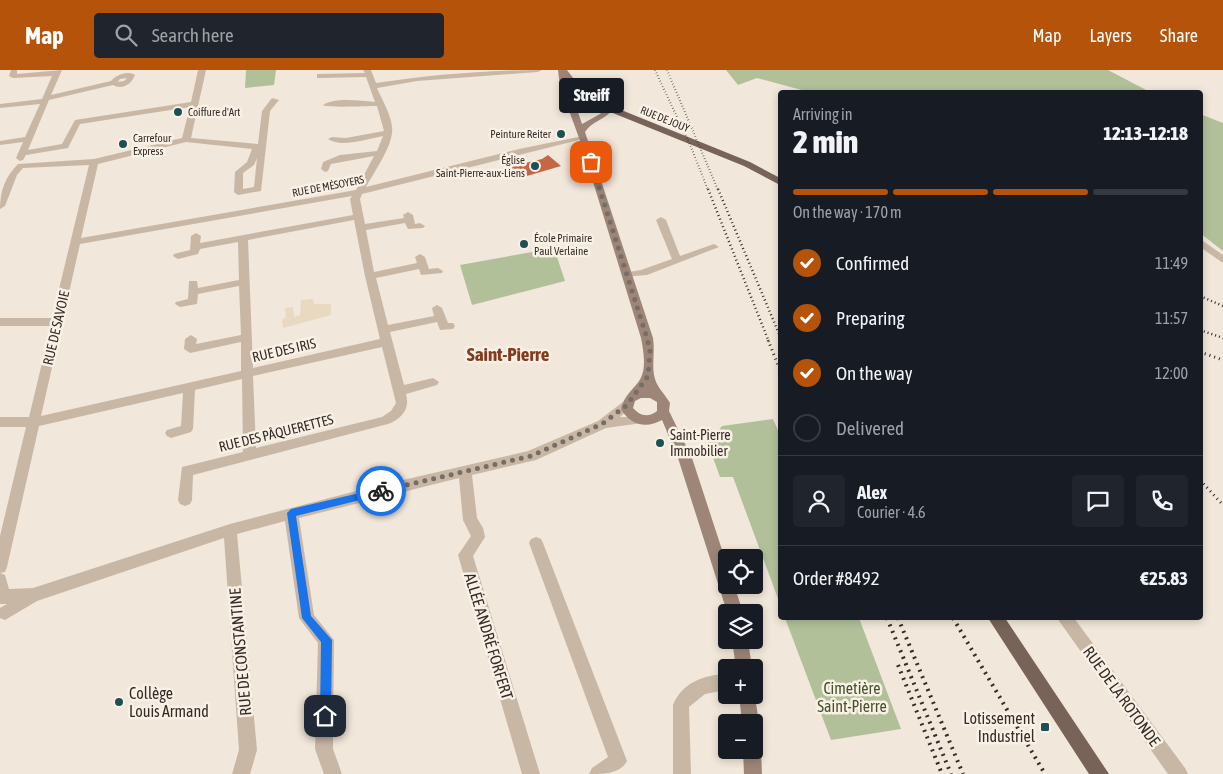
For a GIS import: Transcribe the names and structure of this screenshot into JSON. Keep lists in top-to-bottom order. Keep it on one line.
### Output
{"streets":{"main road":["RUE DE JOUY"],"street":["RUE DE MÉSOYERS","RUE DE SAVOIE","RUE DES IRIS","RUE DES PÂQUERETTES","ALLÉE ANDRÉ FORFERT","RUE DE CONSTANTINE","RUE DE LA ROTONDE"]},"crossings":[["RUE DE MÉSOYERS","RUE DE SAVOIE"],["RUE DE SAVOIE","RUE DES IRIS"]],"districts":["Saint-Pierre"],"parks":["Cimetière Saint-Pierre"],"places":{"other":["Coiffure d'Art","Peinture Reiter","Carrefour Express","Streiff","Église Saint-Pierre-aux-Liens","École Primaire Paul Verlaine","Saint-Pierre Immobilier","Collège Louis Armand"],"transit":["Lotissement Industriel"]},"page":{"header":"Map","search":"Search here","nav":["Map","Layers","Share"],"bubble":"Streiff","heading":["2 min","Arriving in","12:13–12:18"],"panel":["Alex","Courier · 4.6","Order #8492","€25.83"],"bar":"On the way · 170 m","list":[["Confirmed","11:49"],["Preparing","11:57"],["On the way","12:00"],"Delivered"],"map_buttons":["+","−"]}}
